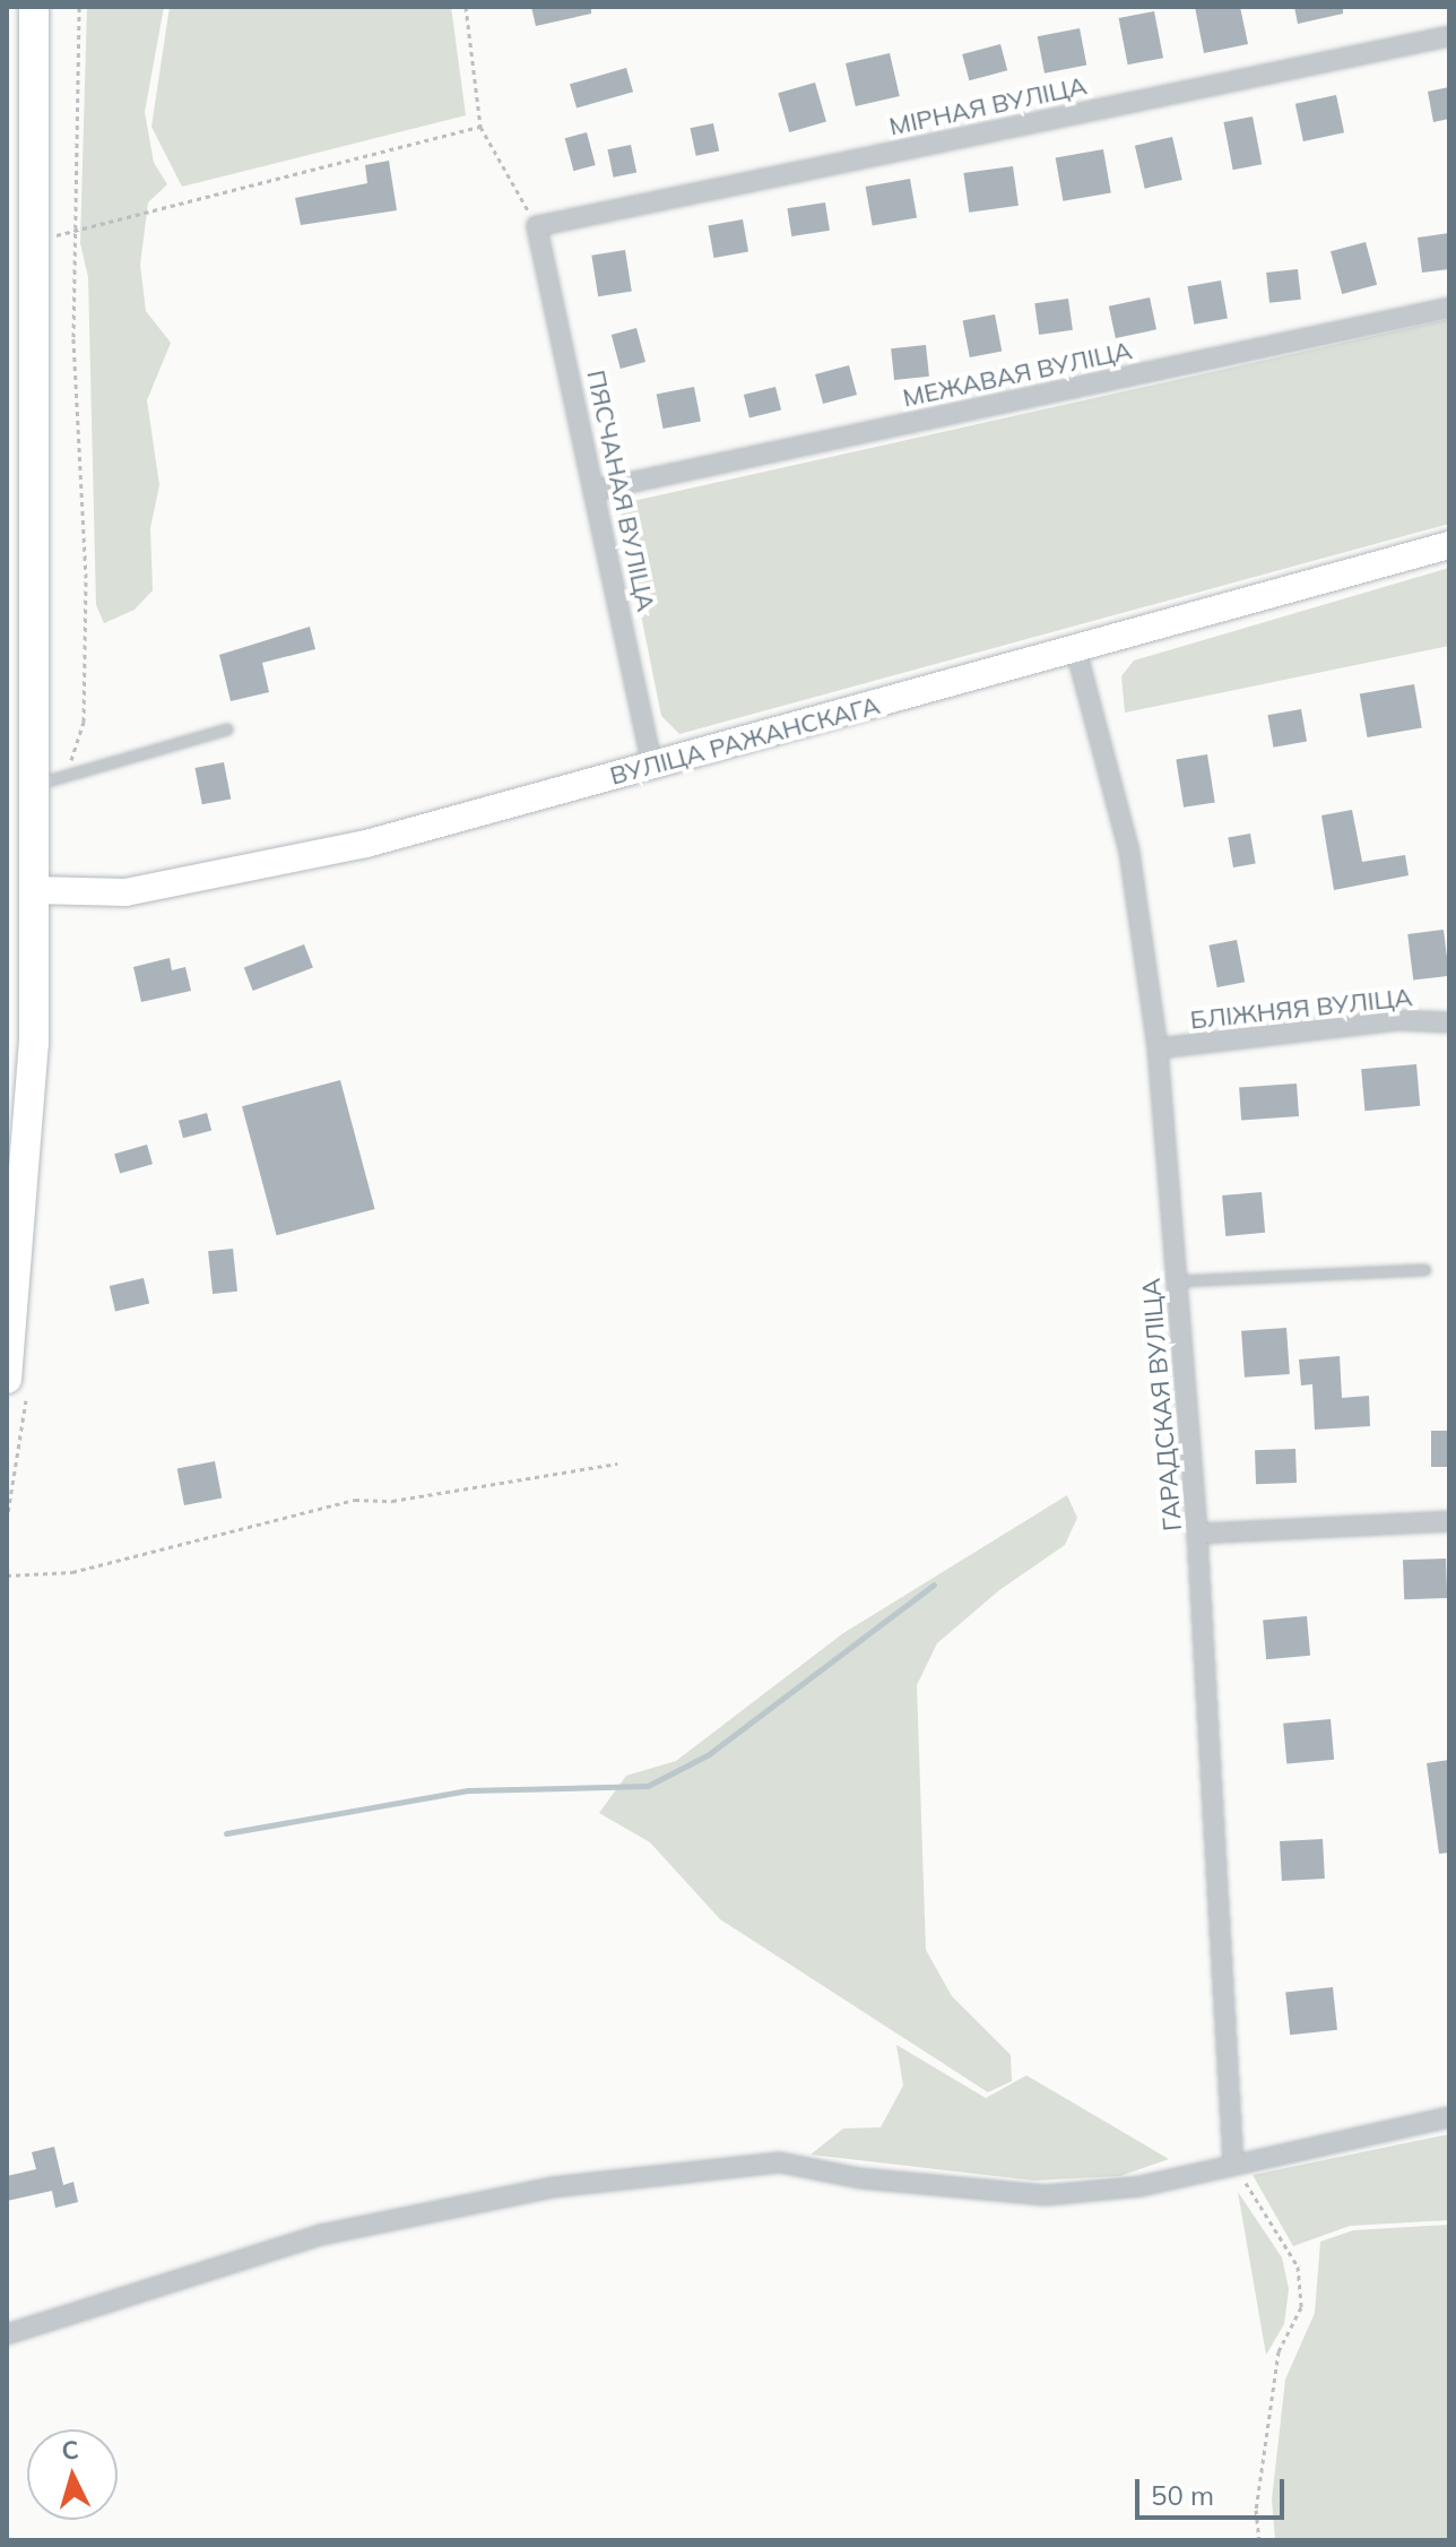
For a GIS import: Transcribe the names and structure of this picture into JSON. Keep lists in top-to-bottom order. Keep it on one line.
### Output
{"streets":{"street":["МІРНАЯ ВУЛІЦА","МЕЖАВАЯ ВУЛІЦА","ПЯСЧАНАЯ ВУЛІЦА","ВУЛІЦА РАЖАНСКАГА","БЛІЖНЯЯ ВУЛІЦА","ГАРАДСКАЯ ВУЛІЦА"]},"crossings":[["МІРНАЯ ВУЛІЦА","ПЯСЧАНАЯ ВУЛІЦА"],["МЕЖАВАЯ ВУЛІЦА","ПЯСЧАНАЯ ВУЛІЦА"],["ПЯСЧАНАЯ ВУЛІЦА","ВУЛІЦА РАЖАНСКАГА"],["ВУЛІЦА РАЖАНСКАГА","ГАРАДСКАЯ ВУЛІЦА"],["БЛІЖНЯЯ ВУЛІЦА","ГАРАДСКАЯ ВУЛІЦА"]],"scale_bar":"50 m","north":"top"}
